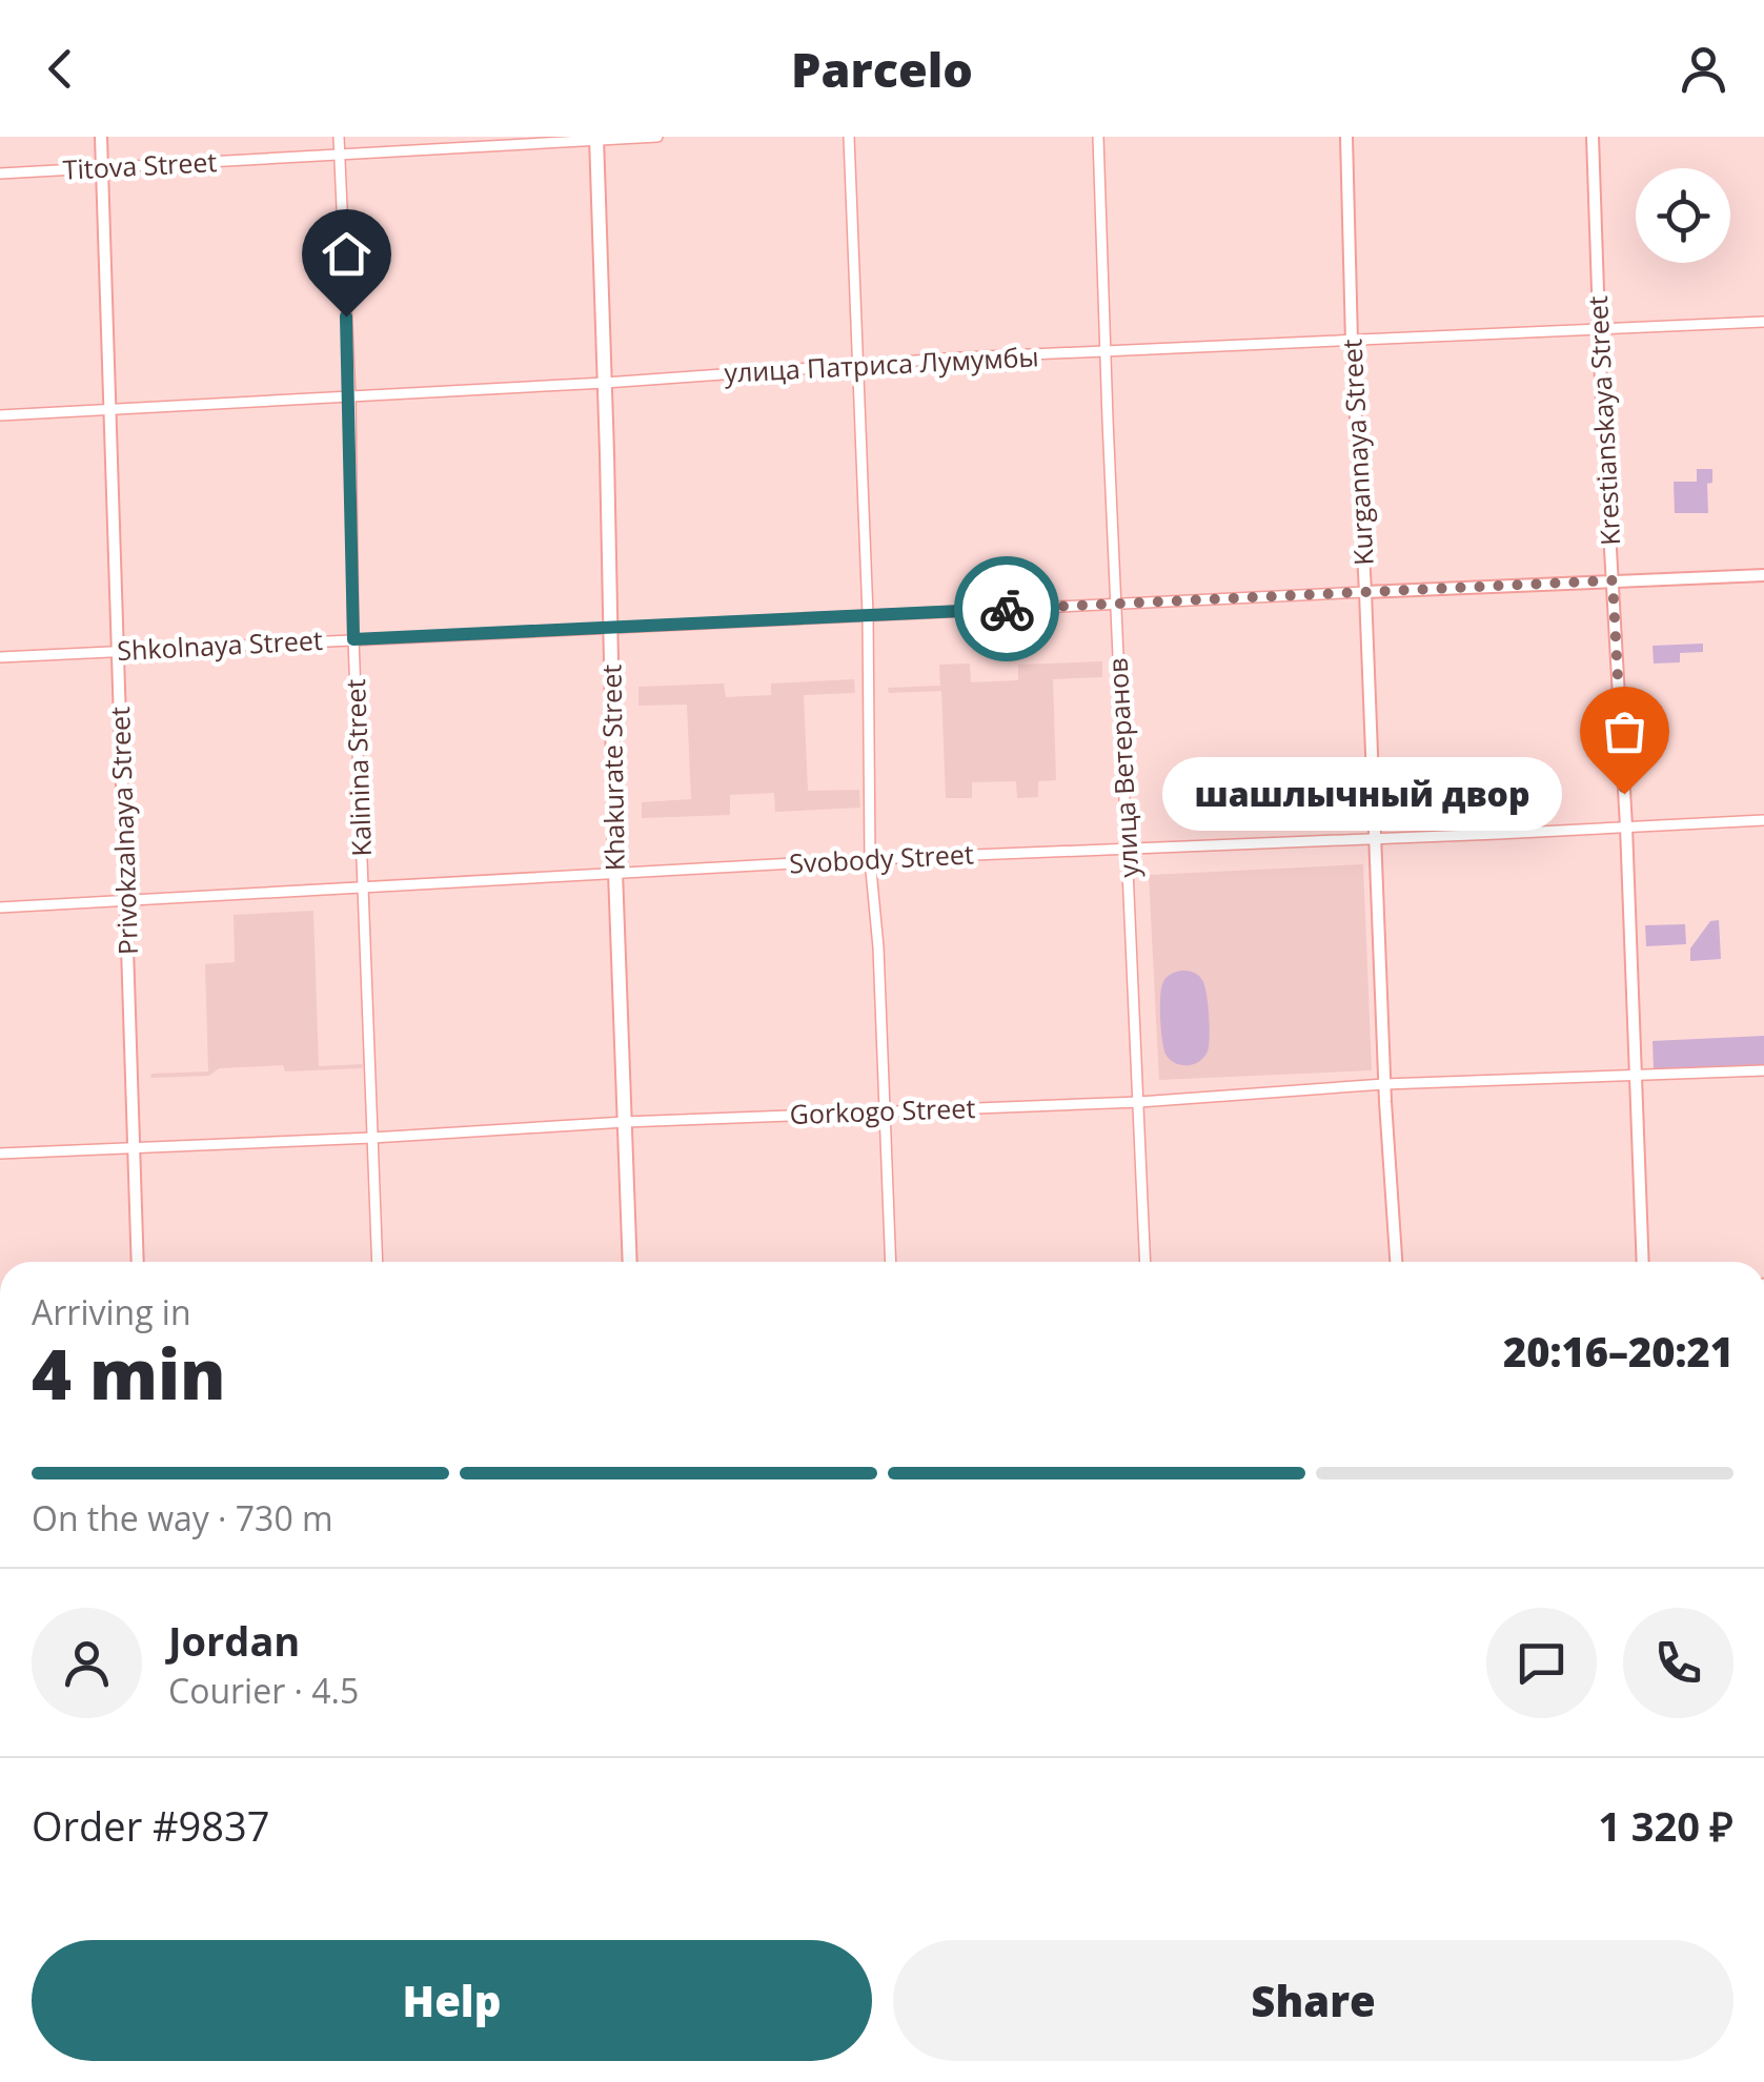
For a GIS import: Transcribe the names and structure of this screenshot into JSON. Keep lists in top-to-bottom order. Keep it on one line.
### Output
{"streets":{"main road":["Khakurate Street"],"street":["Titova Street","улица Патриса Лумумбы","Krestianskaya Street","Kurgannaya Street","Shkolnaya Street","Kalinina Street","улица Ветеранов","Privokzalnaya Street","Svobody Street","Gorkogo Street"]},"crossings":[["Titova Street","Kalinina Street"],["Titova Street","Khakurate Street"],["Titova Street","Privokzalnaya Street"],["улица Патриса Лумумбы","Krestianskaya Street"],["улица Патриса Лумумбы","Kurgannaya Street"],["улица Патриса Лумумбы","Kalinina Street"],["улица Патриса Лумумбы","Khakurate Street"],["улица Патриса Лумумбы","улица Ветеранов"],["улица Патриса Лумумбы","Privokzalnaya Street"],["Krestianskaya Street","Shkolnaya Street"],["Krestianskaya Street","Svobody Street"],["Krestianskaya Street","Gorkogo Street"],["Kurgannaya Street","Shkolnaya Street"],["Kurgannaya Street","Svobody Street"],["Kurgannaya Street","Gorkogo Street"],["Shkolnaya Street","Kalinina Street"],["Shkolnaya Street","Khakurate Street"],["Shkolnaya Street","улица Ветеранов"],["Shkolnaya Street","Privokzalnaya Street"],["Kalinina Street","Svobody Street"],["Kalinina Street","Gorkogo Street"],["Khakurate Street","Svobody Street"],["Khakurate Street","Gorkogo Street"],["улица Ветеранов","Svobody Street"],["улица Ветеранов","Gorkogo Street"],["Privokzalnaya Street","Svobody Street"],["Privokzalnaya Street","Gorkogo Street"]],"places":["шашлычный двор"],"page":{"header":"Parcelo","bubble":"шашлычный двор","heading":["4 min","Arriving in","20:16–20:21"],"panel":["Jordan","Courier · 4.5","Order #9837","1 320 ₽"],"bar":"On the way · 730 m","buttons":["Help","Share"]}}
